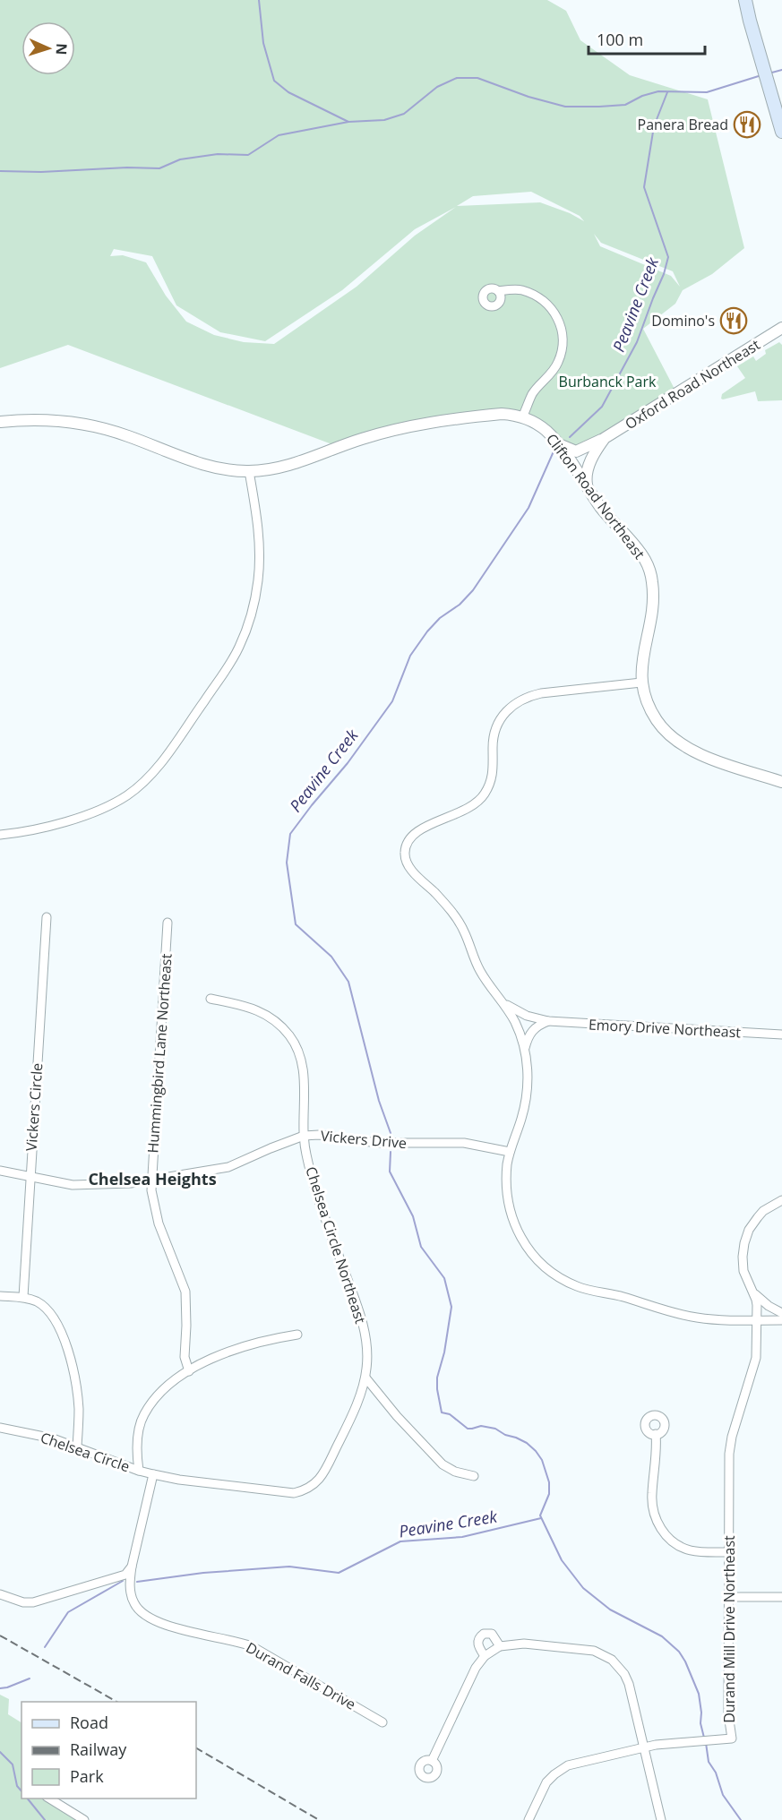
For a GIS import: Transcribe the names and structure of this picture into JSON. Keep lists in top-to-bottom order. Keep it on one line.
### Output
{"streets":{"street":["Oxford Road Northeast","Clifton Road Northeast","Emory Drive Northeast","Hummingbird Lane Northeast","Vickers Circle","Vickers Drive","Chelsea Circle Northeast","Chelsea Circle","Durand Mill Drive Northeast","Durand Falls Drive"]},"crossings":[["Oxford Road Northeast","Clifton Road Northeast"],["Hummingbird Lane Northeast","Vickers Drive"],["Vickers Circle","Vickers Drive"],["Vickers Drive","Chelsea Circle Northeast"],["Chelsea Circle Northeast","Chelsea Circle"],["Chelsea Circle Northeast","Durand Falls Drive"]],"districts":["Chelsea Heights"],"water":["Peavine Creek"],"parks":["Burbanck Park"],"places":{"restaurant":["Panera Bread","Domino's"]},"legend":["Road","Railway","Park"],"scale_bar":"100 m","north":"right"}
